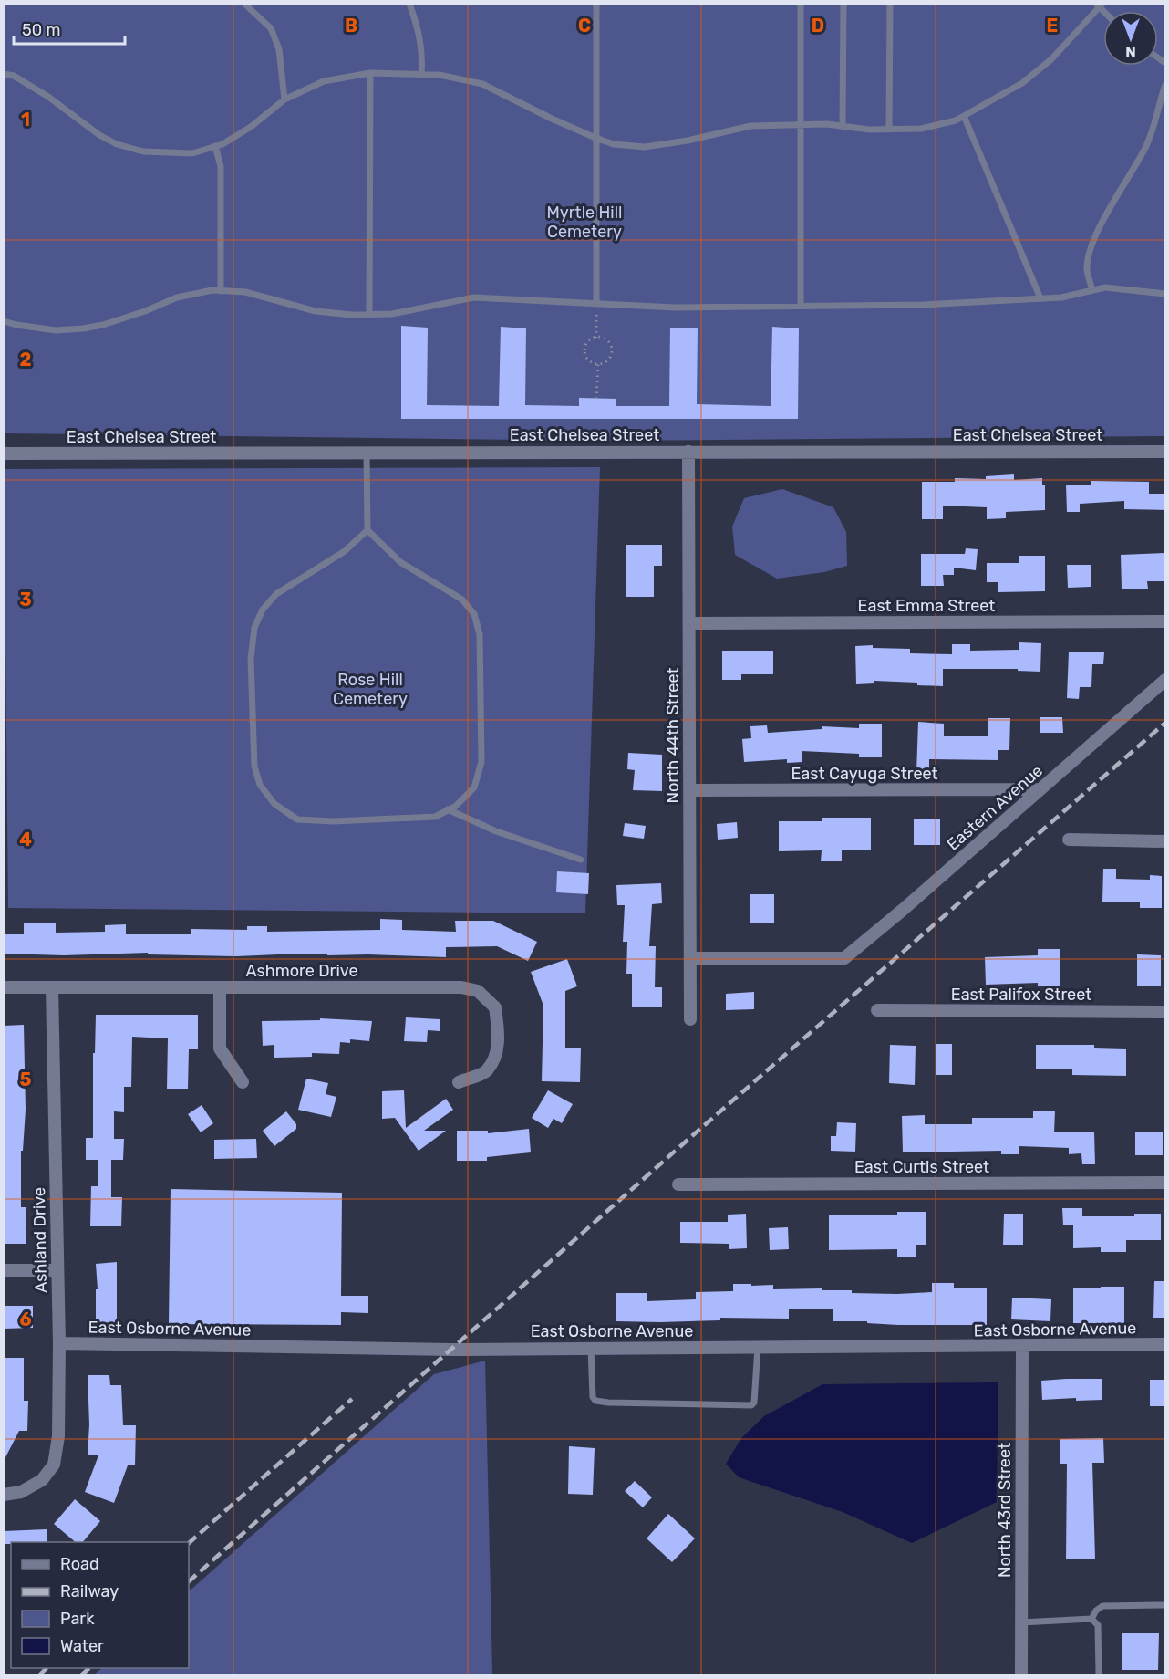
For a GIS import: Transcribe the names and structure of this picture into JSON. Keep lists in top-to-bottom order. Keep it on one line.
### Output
{"streets":{"street":["East Chelsea Street","East Emma Street","North 44th Street","East Cayuga Street","Eastern Avenue","Ashmore Drive","East Palifox Street","East Curtis Street","Ashland Drive","East Osborne Avenue","North 43rd Street"]},"crossings":[["East Chelsea Street","North 44th Street"],["East Emma Street","North 44th Street"],["North 44th Street","East Cayuga Street"],["North 44th Street","Eastern Avenue"],["East Cayuga Street","Eastern Avenue"],["Ashmore Drive","Ashland Drive"],["Ashland Drive","East Osborne Avenue"],["East Osborne Avenue","North 43rd Street"]],"parks":["Myrtle Hill Cemetery","Rose Hill Cemetery"],"legend":["Road","Railway","Park","Water"],"scale_bar":"50 m","north":"bottom","grid":{"columns":["B","C","D","E"],"rows":["1","2","3","4","5","6"]}}
